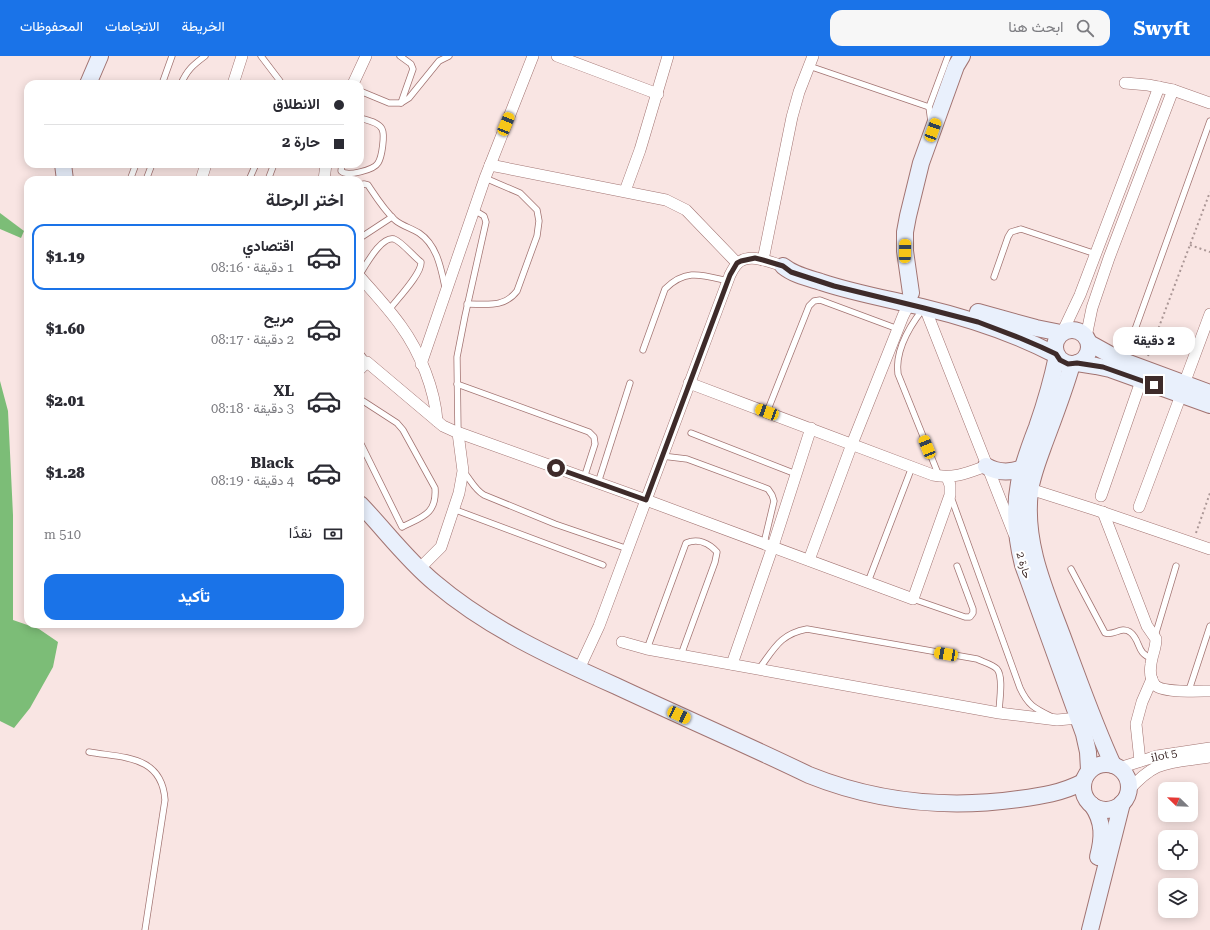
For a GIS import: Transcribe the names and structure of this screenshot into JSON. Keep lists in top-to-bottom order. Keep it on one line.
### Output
{"streets":{"street":["حارة 2","ilot 5"]},"crossings":[["حارة 2","ilot 5"]],"north":"top left","page":{"header":"Swyft","search":"ابحث هنا","nav":["الخريطة","الاتجاهات","المحفوظات"],"banner":["الانطلاق","حارة 2"],"heading":"اختر الرحلة","list":[{"name":"اقتصادي","note":"1 دقيقة · 08:16","value":"$1.19"},{"name":"مريح","note":"2 دقيقة · 08:17","value":"$1.60"},{"name":"XL","note":"3 دقيقة · 08:18","value":"$2.01"},{"name":"Black","note":"4 دقيقة · 08:19","value":"$1.28"}],"bubble":"2 دقيقة","pay":["نقدًا","510 m"],"buttons":"تأكيد"}}
